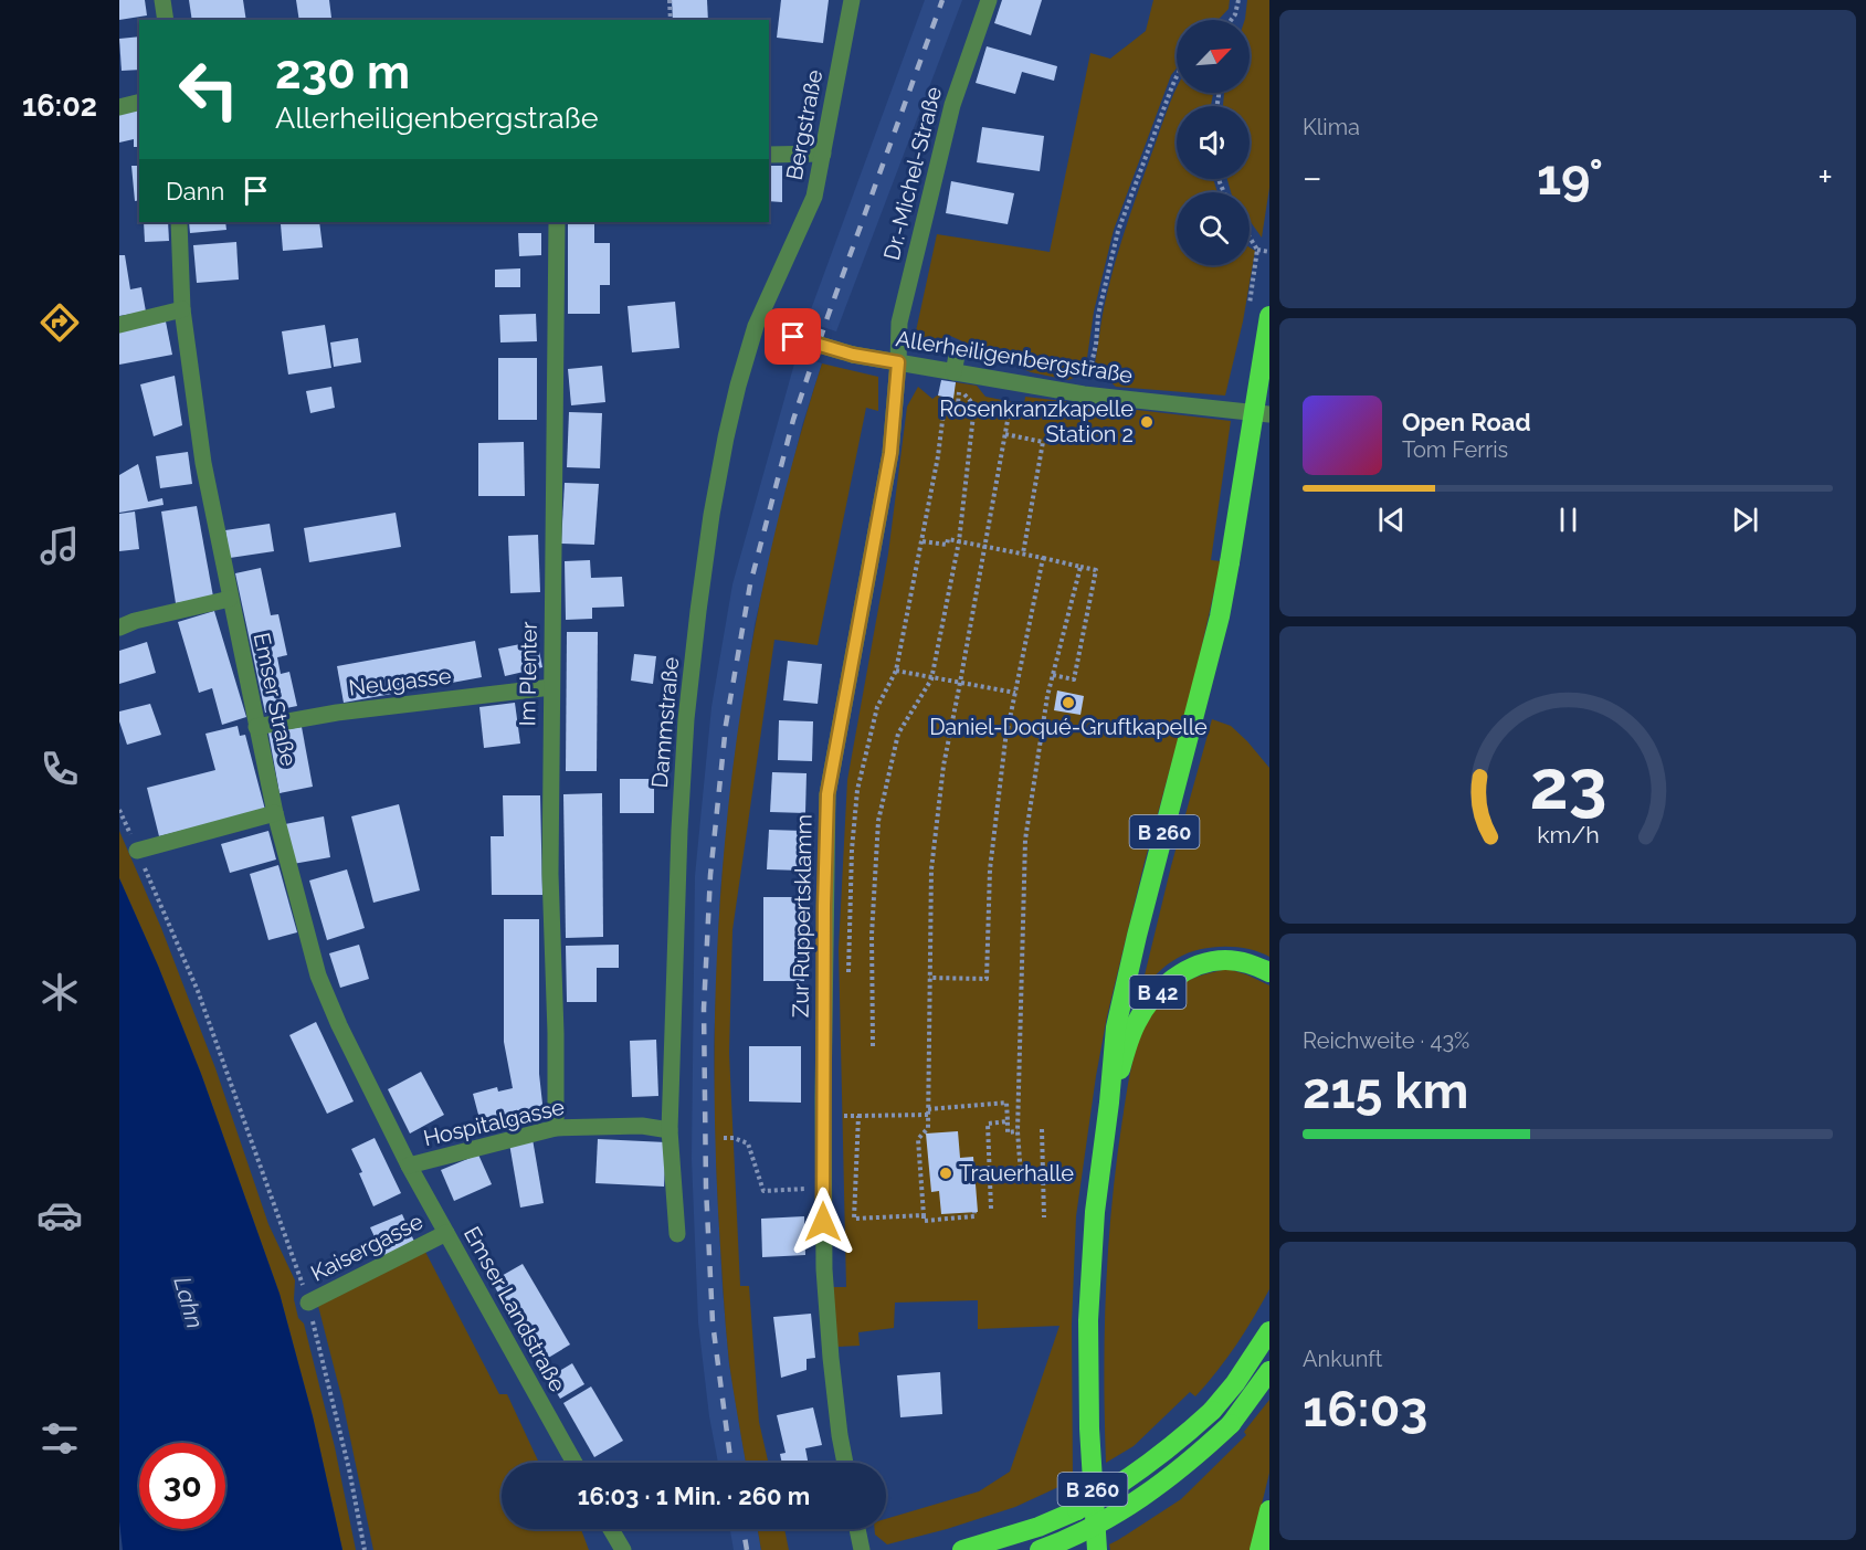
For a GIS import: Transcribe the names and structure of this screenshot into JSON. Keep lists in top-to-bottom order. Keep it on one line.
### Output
{"streets":{"highway":["B 260","B 42"],"street":["Bergstraße","Dr.-Michel-Straße","Allerheiligenbergstraße","Im Plenter","Neugasse","Emser Straße","Dammstraße","Zur Ruppertsklamm","Hospitalgasse","Kaisergasse","Emser Landstraße"]},"crossings":[["Bergstraße","Allerheiligenbergstraße"],["Bergstraße","Dammstraße"],["Dr.-Michel-Straße","Allerheiligenbergstraße"],["Dr.-Michel-Straße","Zur Ruppertsklamm"],["Allerheiligenbergstraße","Dammstraße"],["Allerheiligenbergstraße","Zur Ruppertsklamm"],["Im Plenter","Neugasse"],["Im Plenter","Hospitalgasse"],["Neugasse","Emser Straße"],["Emser Straße","Hospitalgasse"],["Emser Straße","Emser Landstraße"],["Dammstraße","Hospitalgasse"],["B 260","B 42"],["Hospitalgasse","Emser Landstraße"],["Kaisergasse","Emser Landstraße"]],"water":["Lahn"],"places":["Rosenkranzkapelle Station 2","Daniel-Doqué-Gruftkapelle","Trauerhalle"],"north":"top right","page":{"tabs":"16:02","tile":["Klima",["Reichweite · 43%","215 km"],["Ankunft","16:03"]],"turn":["230 m","Allerheiligenbergstraße"],"heat":["−","19°","+"],"then":"Dann","song":["Open Road","Tom Ferris"],"limit":"30","trip":"16:03 · 1 Min. · 260 m","gauge":["23","km/h"]}}
